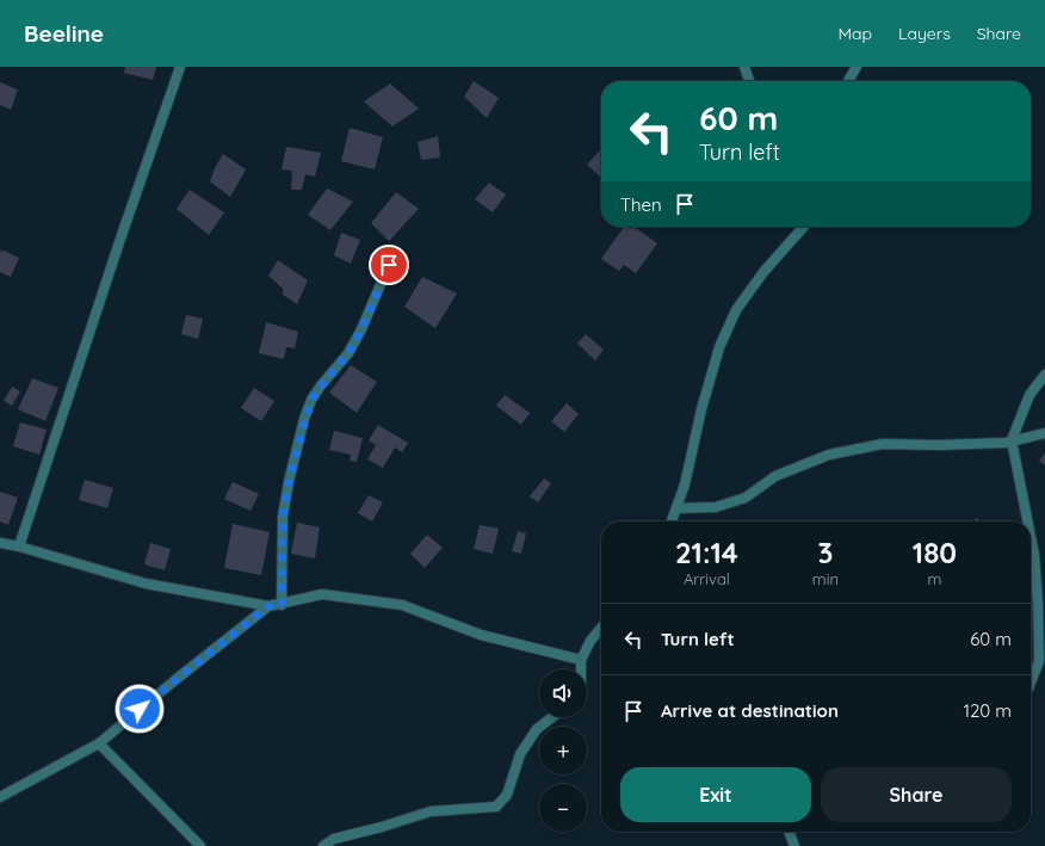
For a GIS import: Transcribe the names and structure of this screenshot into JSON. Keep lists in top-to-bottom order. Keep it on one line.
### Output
{"page":{"header":"Beeline","nav":["Map","Layers","Share"],"turn":["60 m","Turn left"],"then":"Then","eta":["21:14","Arrival","3","min","180","m"],"list":[{"name":"Turn left","value":"60 m"},{"name":"Arrive at destination","value":"120 m"}],"map_buttons":["+","−"],"buttons":["Exit","Share"]}}
